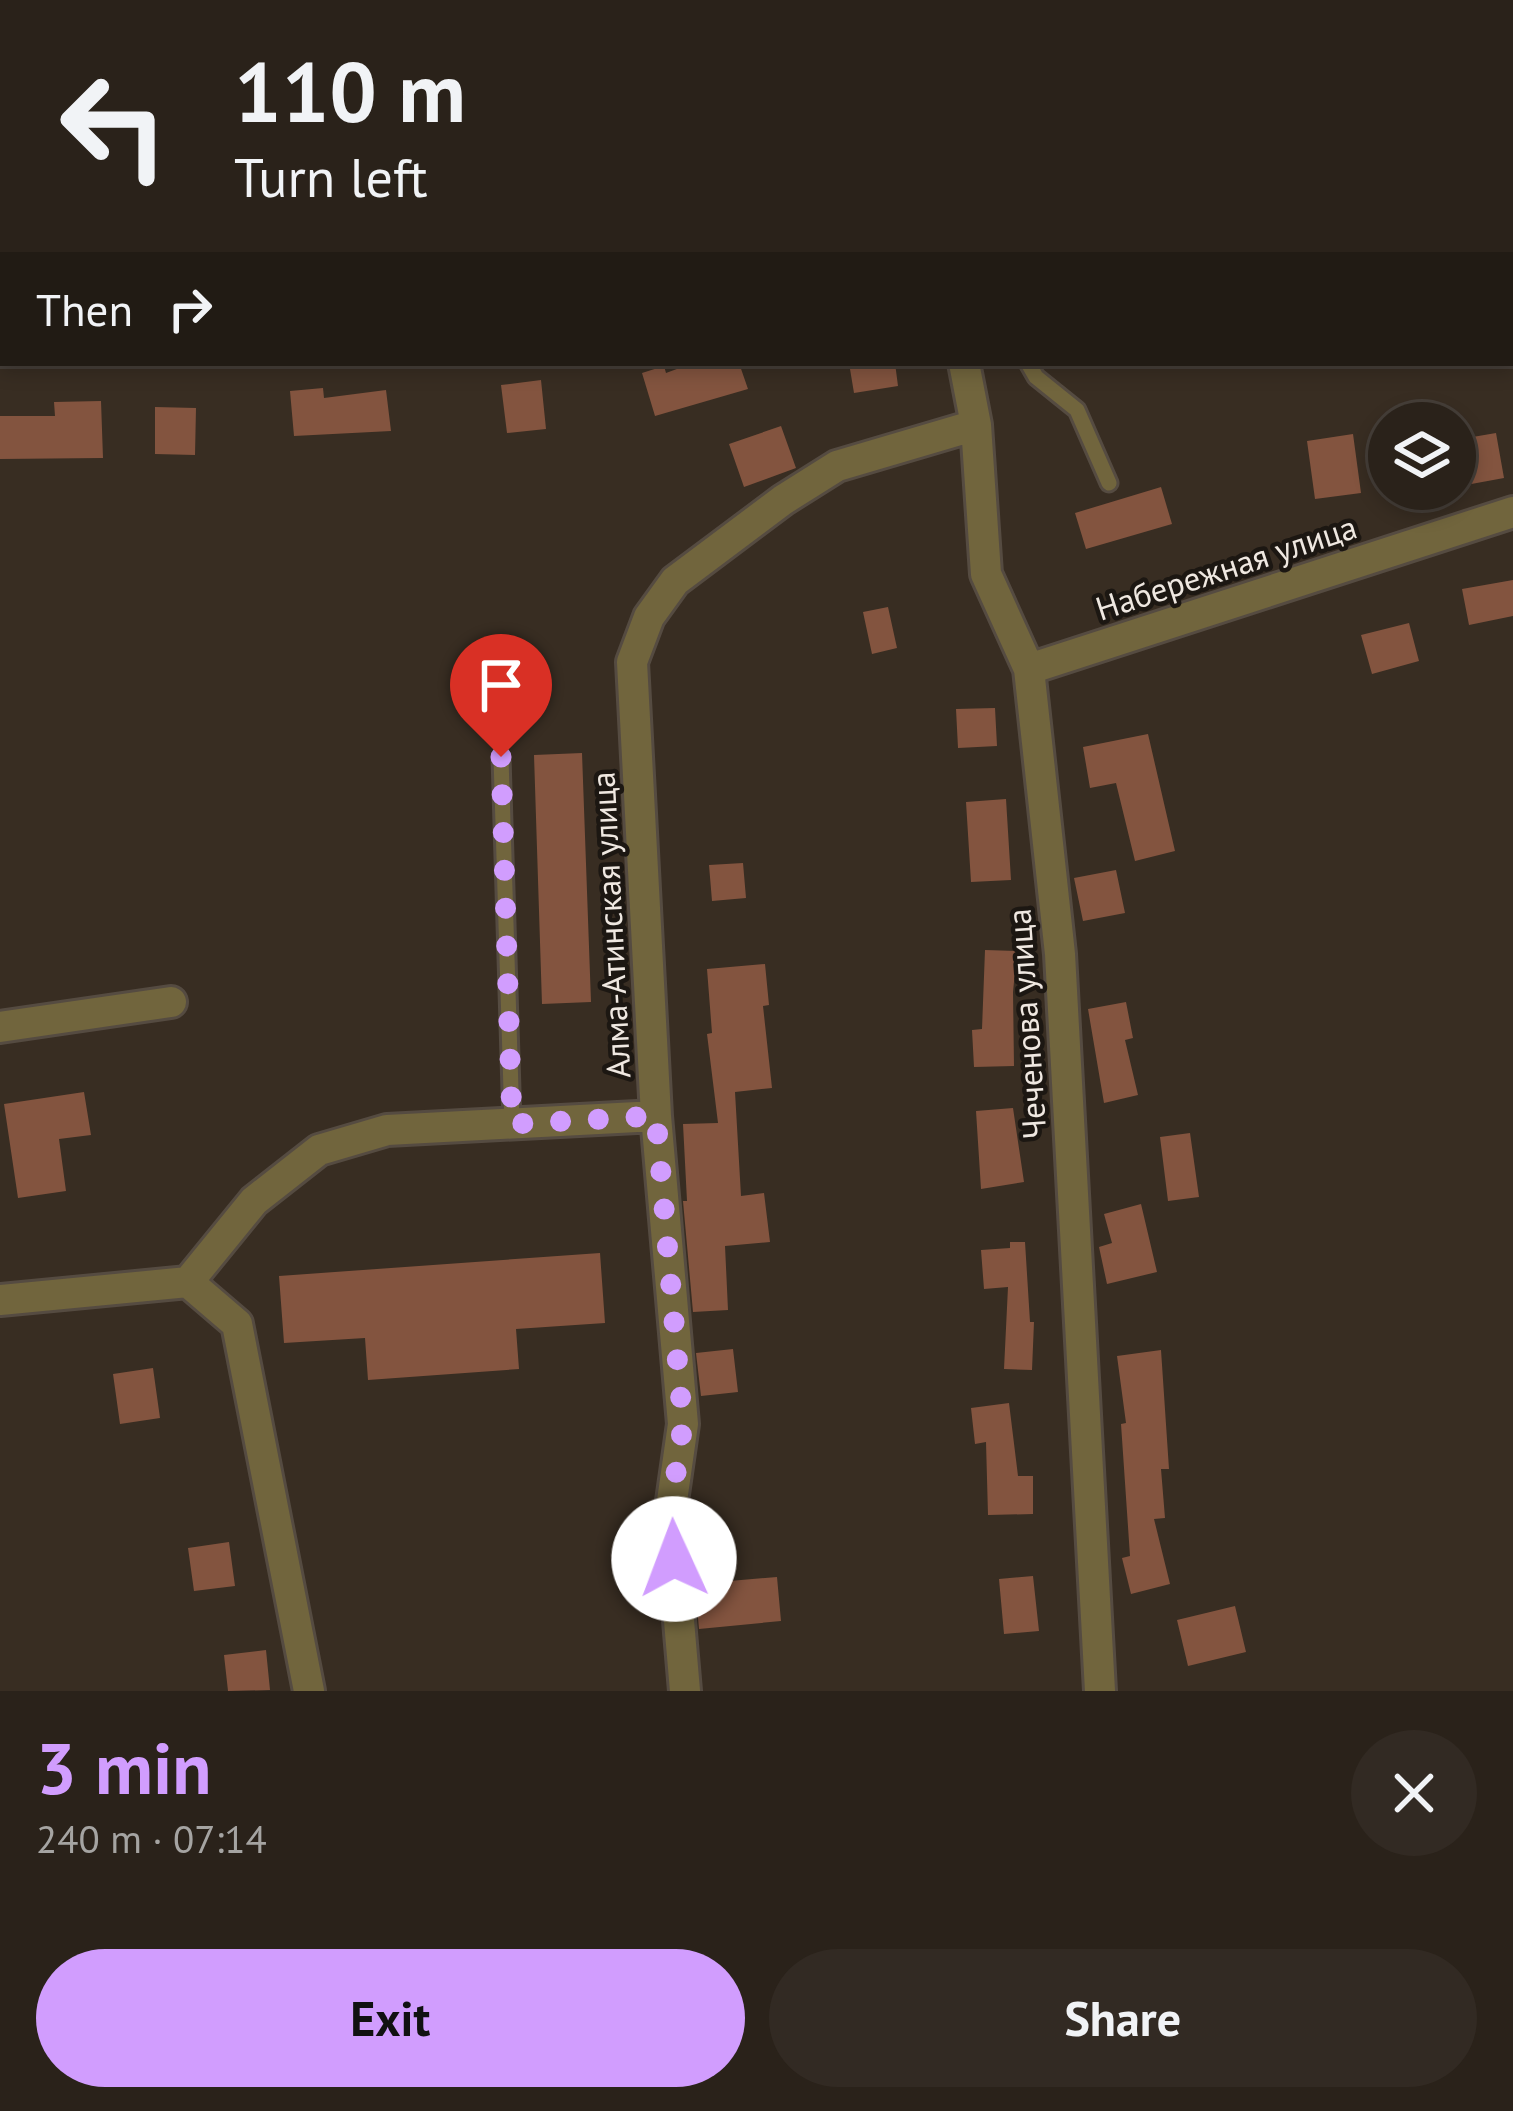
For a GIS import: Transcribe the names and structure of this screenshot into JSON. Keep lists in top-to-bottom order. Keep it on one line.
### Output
{"streets":{"street":["Набережная улица","Алма-Атинская улица","Чеченова улица"]},"crossings":[["Набережная улица","Чеченова улица"],["Алма-Атинская улица","Чеченова улица"]],"page":{"turn":["110 m","Turn left"],"then":"Then","heading":["3 min","240 m · 07:14"],"buttons":["Exit","Share"]}}
